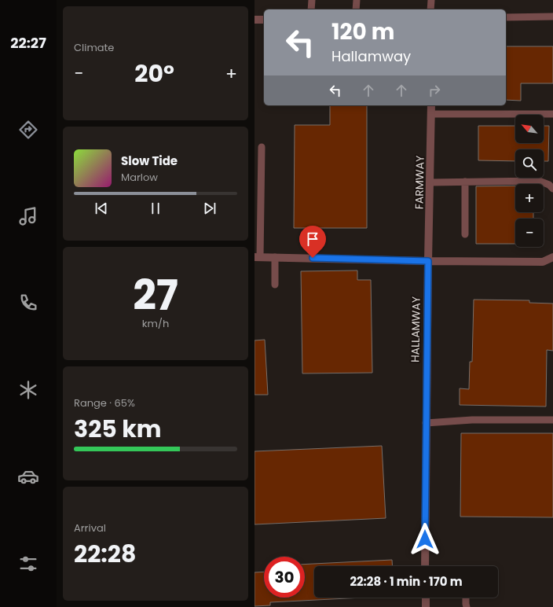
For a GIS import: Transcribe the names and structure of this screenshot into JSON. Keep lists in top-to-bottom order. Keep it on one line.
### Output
{"streets":{"street":["FARMWAY","HALLAMWAY"]},"crossings":[["FARMWAY","HALLAMWAY"]],"north":"top left","page":{"tabs":"22:27","tile":["Climate",["27","km/h"],["Range · 65%","325 km"],["Arrival","22:28"]],"turn":["120 m","Hallamway"],"heat":["−","20°","+"],"map_buttons":["+","−"],"song":["Slow Tide","Marlow"],"limit":"30","trip":"22:28 · 1 min · 170 m"}}
